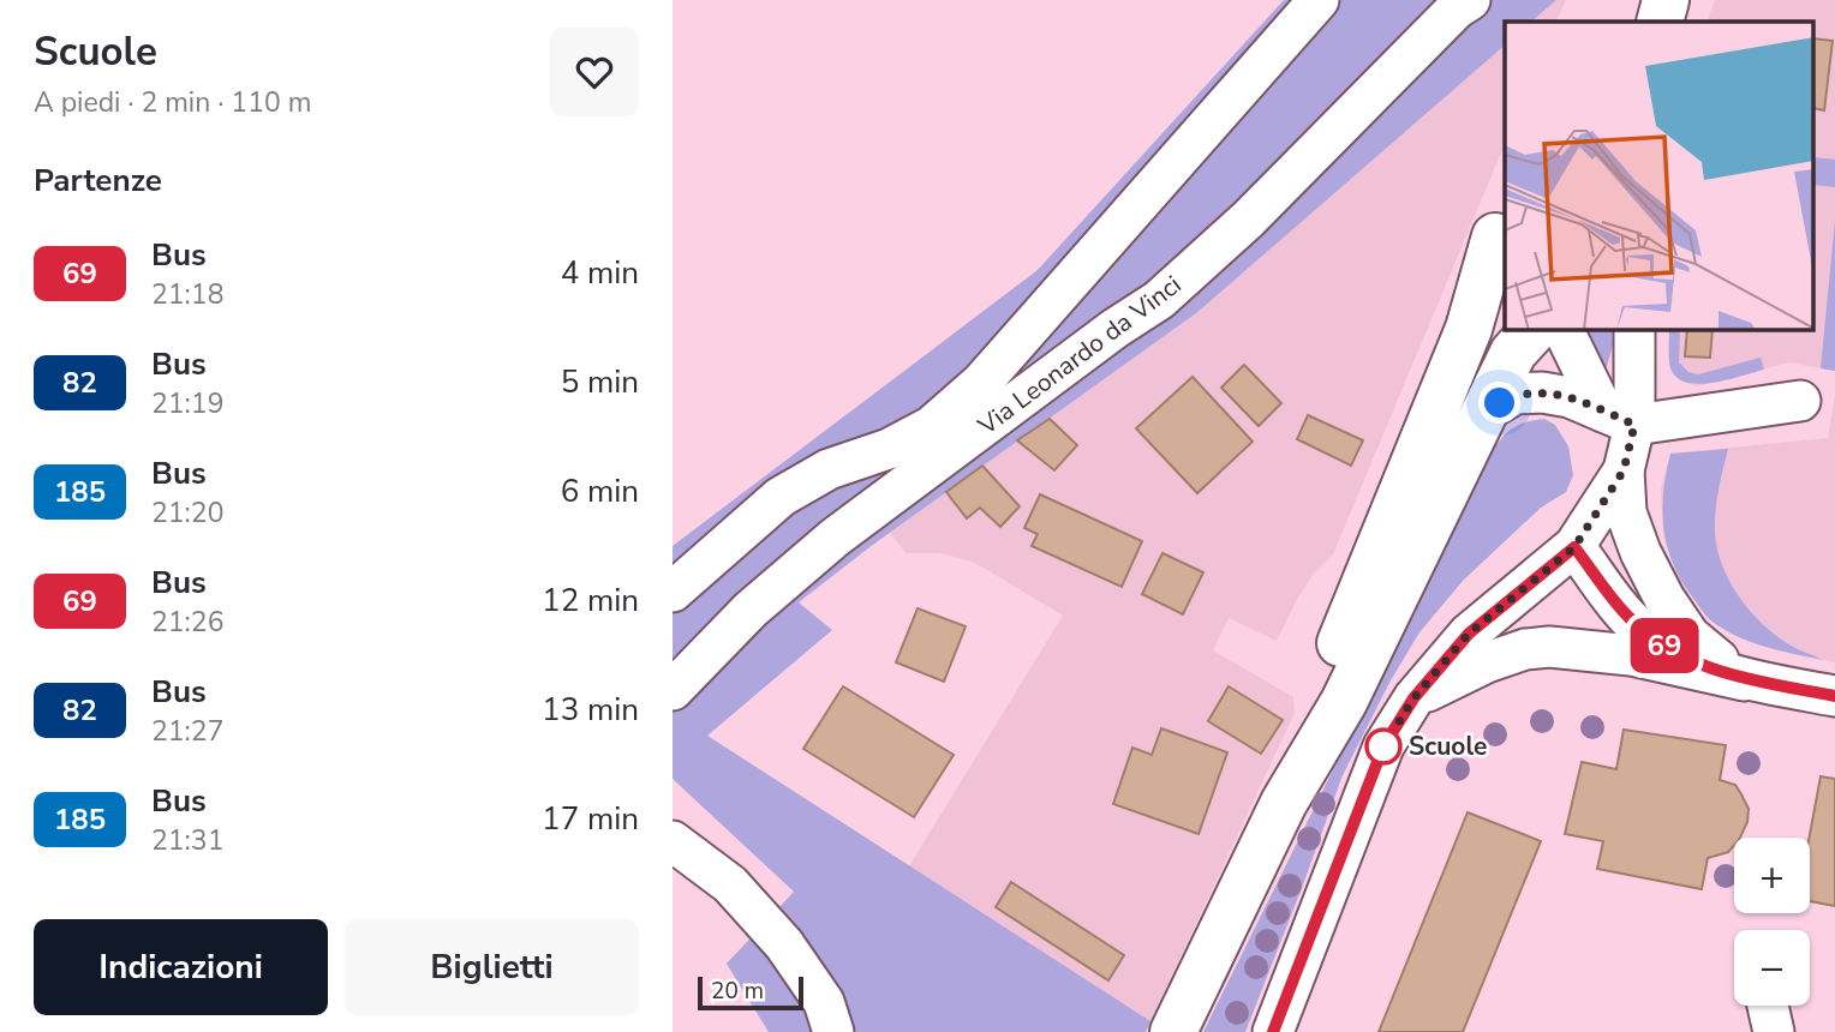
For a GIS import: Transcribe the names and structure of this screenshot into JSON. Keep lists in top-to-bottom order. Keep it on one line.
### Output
{"streets":{"street":["Via Leonardo da Vinci"]},"places":["Scuole"],"lines":["bus line 69"],"scale_bar":"20 m","page":{"heading":[["Scuole","A piedi · 2 min · 110 m"],"Partenze"],"on_map":"69","list":[{"mark":"69","name":"Bus","note":"21:18","value":"4 min"},{"mark":"82","name":"Bus","note":"21:19","value":"5 min"},{"mark":"185","name":"Bus","note":"21:20","value":"6 min"},{"mark":"69","name":"Bus","note":"21:26","value":"12 min"},{"mark":"82","name":"Bus","note":"21:27","value":"13 min"},{"mark":"185","name":"Bus","note":"21:31","value":"17 min"}],"map_buttons":["+","−"],"buttons":["Indicazioni","Biglietti"],"scale":"20 m"}}
